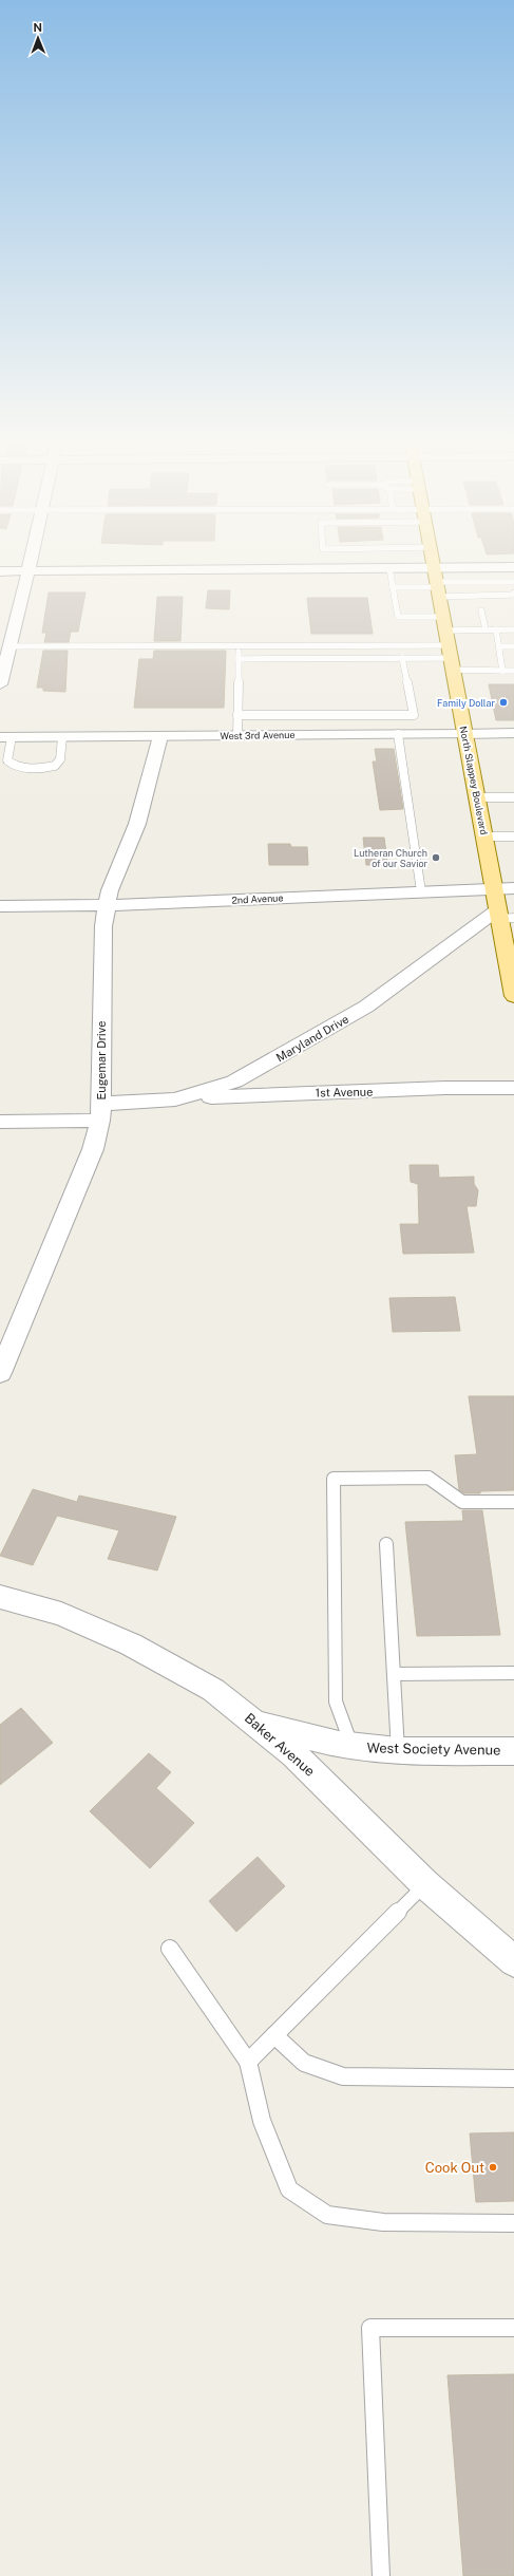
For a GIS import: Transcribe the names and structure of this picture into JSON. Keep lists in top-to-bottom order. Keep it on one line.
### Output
{"streets":{"main road":["North Slappey Boulevard"],"street":["West 3rd Avenue","2nd Avenue","Maryland Drive","Eugemar Drive","1st Avenue","Baker Avenue","West Society Avenue"]},"crossings":[["West 3rd Avenue","North Slappey Boulevard"],["West 3rd Avenue","Eugemar Drive"],["North Slappey Boulevard","2nd Avenue"],["North Slappey Boulevard","Maryland Drive"],["2nd Avenue","Eugemar Drive"],["Maryland Drive","Eugemar Drive"],["Maryland Drive","1st Avenue"],["Baker Avenue","West Society Avenue"]],"places":["Family Dollar","Lutheran Church of our Savior","Cook Out"],"north":"top"}
